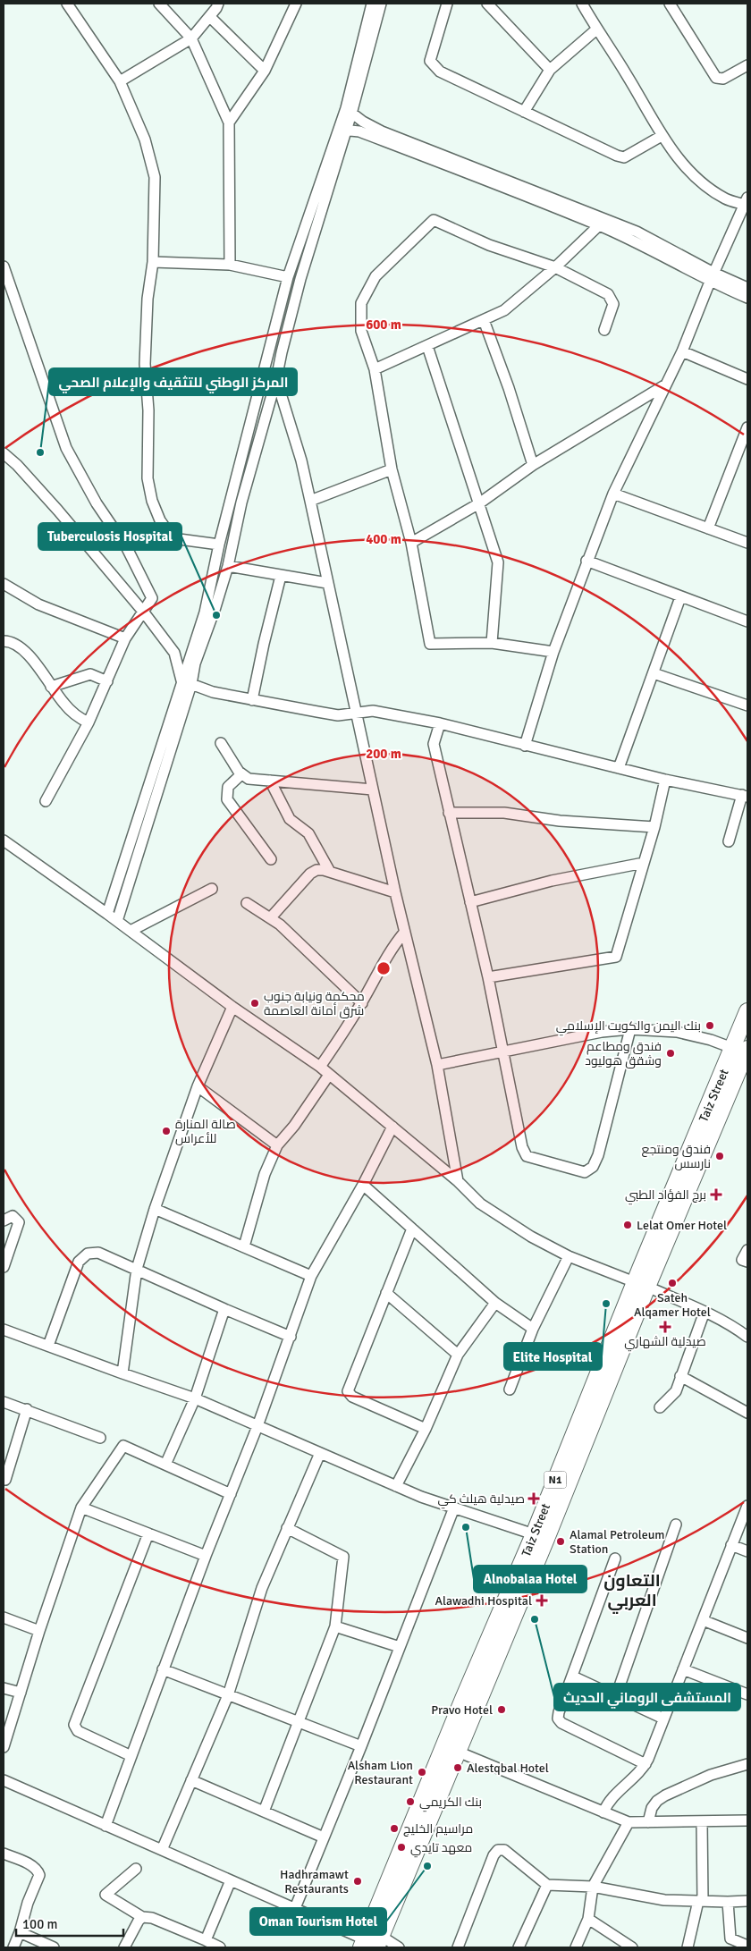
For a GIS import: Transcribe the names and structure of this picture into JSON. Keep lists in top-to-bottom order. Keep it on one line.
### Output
{"streets":{"highway":["Taiz Street","N1"]},"districts":["التعاون العربي"],"places":{"other":["المركز الوطني للتثقيف والإعلام الصحي","Tuberculosis Hospital","محكمة ونيابة جنوب شرق أمانة العاصمة","بنك اليمن والكويت الإسلامي","فندق ومطاعم وشقق هوليود","صالة المنارة للأعراس","فندق ومنتجع نارسس","Lelat Omer Hotel","Sateh Alqamer Hotel","Elite Hospital","Alnobalaa Hotel","Alamal Petroleum Station","المستشفى الروماني الحديث","Pravo Hotel","Alestqbal Hotel","Alsham Lion Restaurant","بنك الكريمي","مراسيم الخليج","معهد تايدي","Oman Tourism Hotel","Hadhramawt Restaurants"],"health":["برج الفؤاد الطبي","صيدلية الشهاري","صيدلية هيلث كي","Alawadhi Hospital"]},"scale_bar":"100 m","rings":["600 m","400 m","200 m"]}
